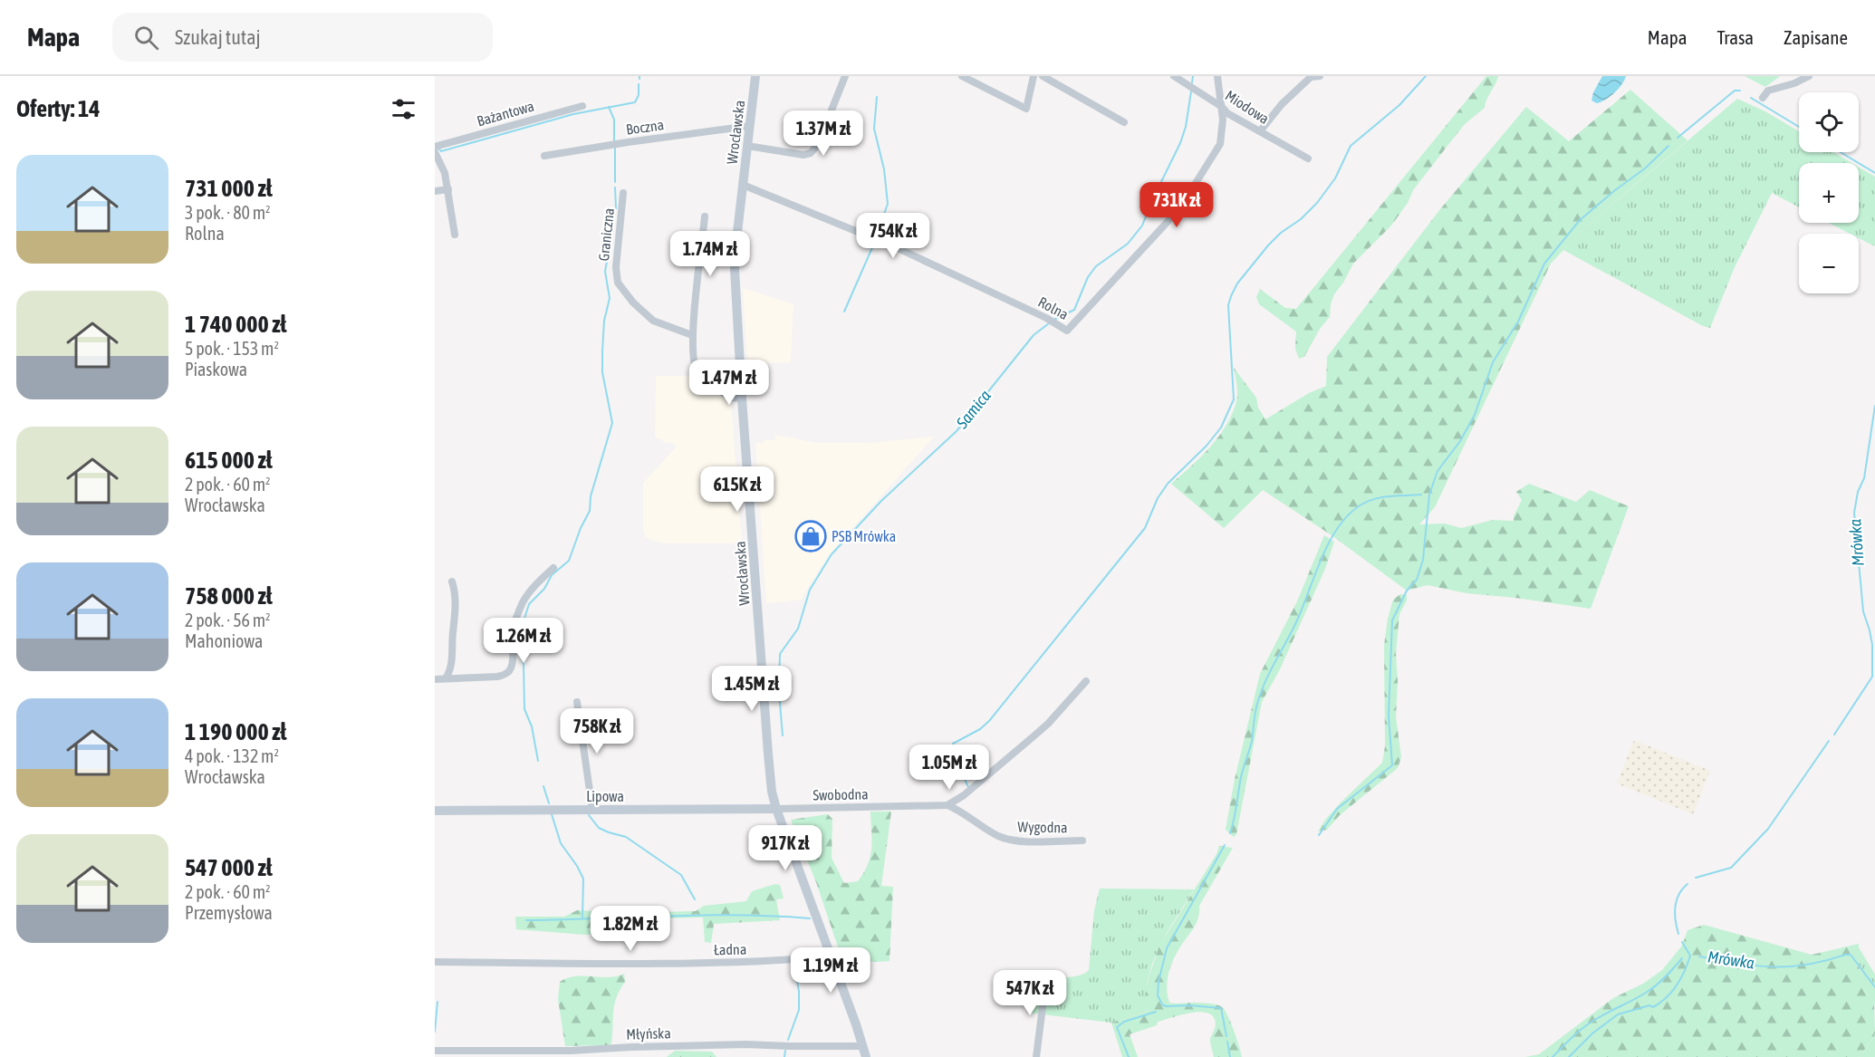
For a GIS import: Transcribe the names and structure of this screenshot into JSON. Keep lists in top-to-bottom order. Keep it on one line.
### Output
{"streets":{"main road":["Wrocławska","Lipowa"],"street":["Miodowa","Bażantowa","Boczna","Graniczna","Rolna","Swobodna","Wygodna","Ładna","Młyńska"]},"crossings":[["Miodowa","Rolna"],["Boczna","Wrocławska"],["Wrocławska","Rolna"],["Wrocławska","Swobodna"],["Wrocławska","Lipowa"],["Wrocławska","Ładna"],["Swobodna","Lipowa"],["Swobodna","Wygodna"]],"water":["Samica","Mrówka"],"places":{"shop":["PSB Mrówka"]},"page":{"header":"Mapa","search":"Szukaj tutaj","nav":["Mapa","Trasa","Zapisane"],"heading":"Oferty: 14","map_buttons":["+","−"],"price":["1.37M zł","731K zł","754K zł","1.74M zł","1.47M zł","615K zł","1.26M zł","1.45M zł","758K zł","1.05M zł","917K zł","1.82M zł","1.19M zł","547K zł"],"list":[{"name":"731 000 zł","note":"3 pok. · 80 m² · Rolna"},{"name":"1 740 000 zł","note":"5 pok. · 153 m² · Piaskowa"},{"name":"615 000 zł","note":"2 pok. · 60 m² · Wrocławska"},{"name":"758 000 zł","note":"2 pok. · 56 m² · Mahoniowa"},{"name":"1 190 000 zł","note":"4 pok. · 132 m² · Wrocławska"},{"name":"547 000 zł","note":"2 pok. · 60 m² · Przemysłowa"}]}}
